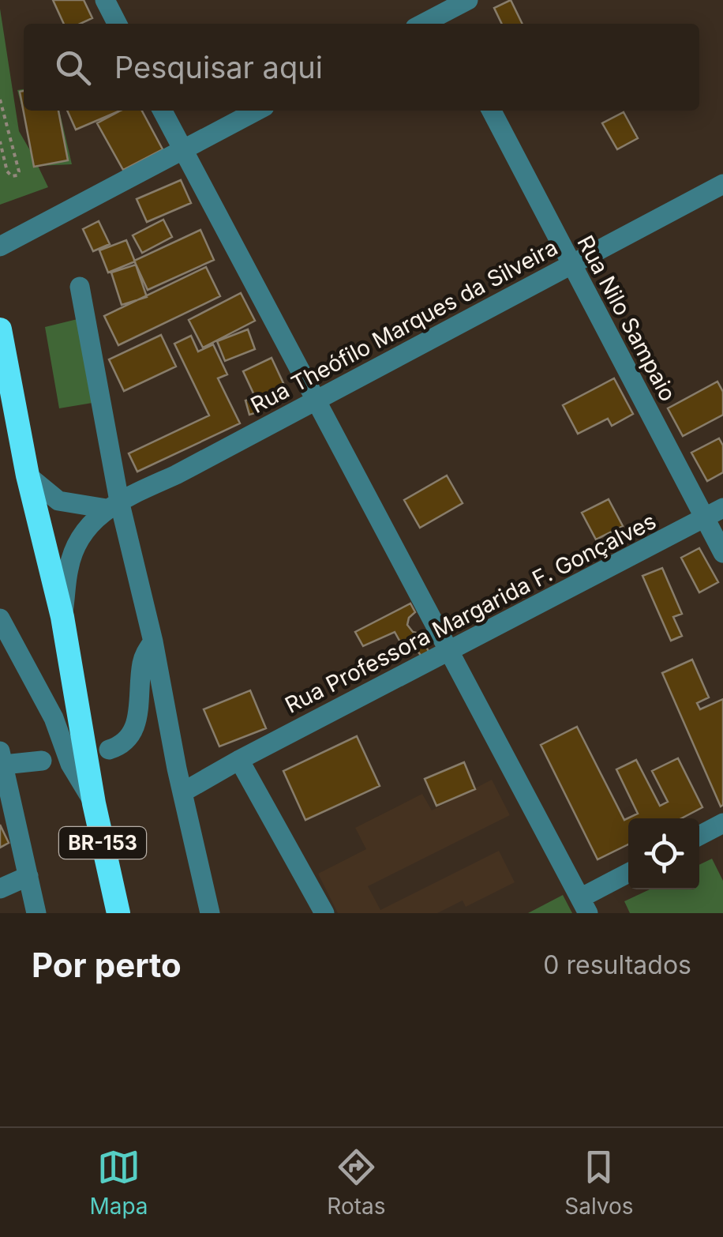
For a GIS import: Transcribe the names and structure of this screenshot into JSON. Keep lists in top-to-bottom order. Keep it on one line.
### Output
{"streets":{"highway":["BR-153"],"street":["Rua Nilo Sampaio","Rua Theófilo Marques da Silveira","Rua Professora Margarida F. Gonçalves"]},"crossings":[["Rua Nilo Sampaio","Rua Theófilo Marques da Silveira"],["Rua Nilo Sampaio","Rua Professora Margarida F. Gonçalves"]],"page":{"search":"Pesquisar aqui","heading":["Por perto","0 resultados"],"nav":["Mapa","Rotas","Salvos"]}}
